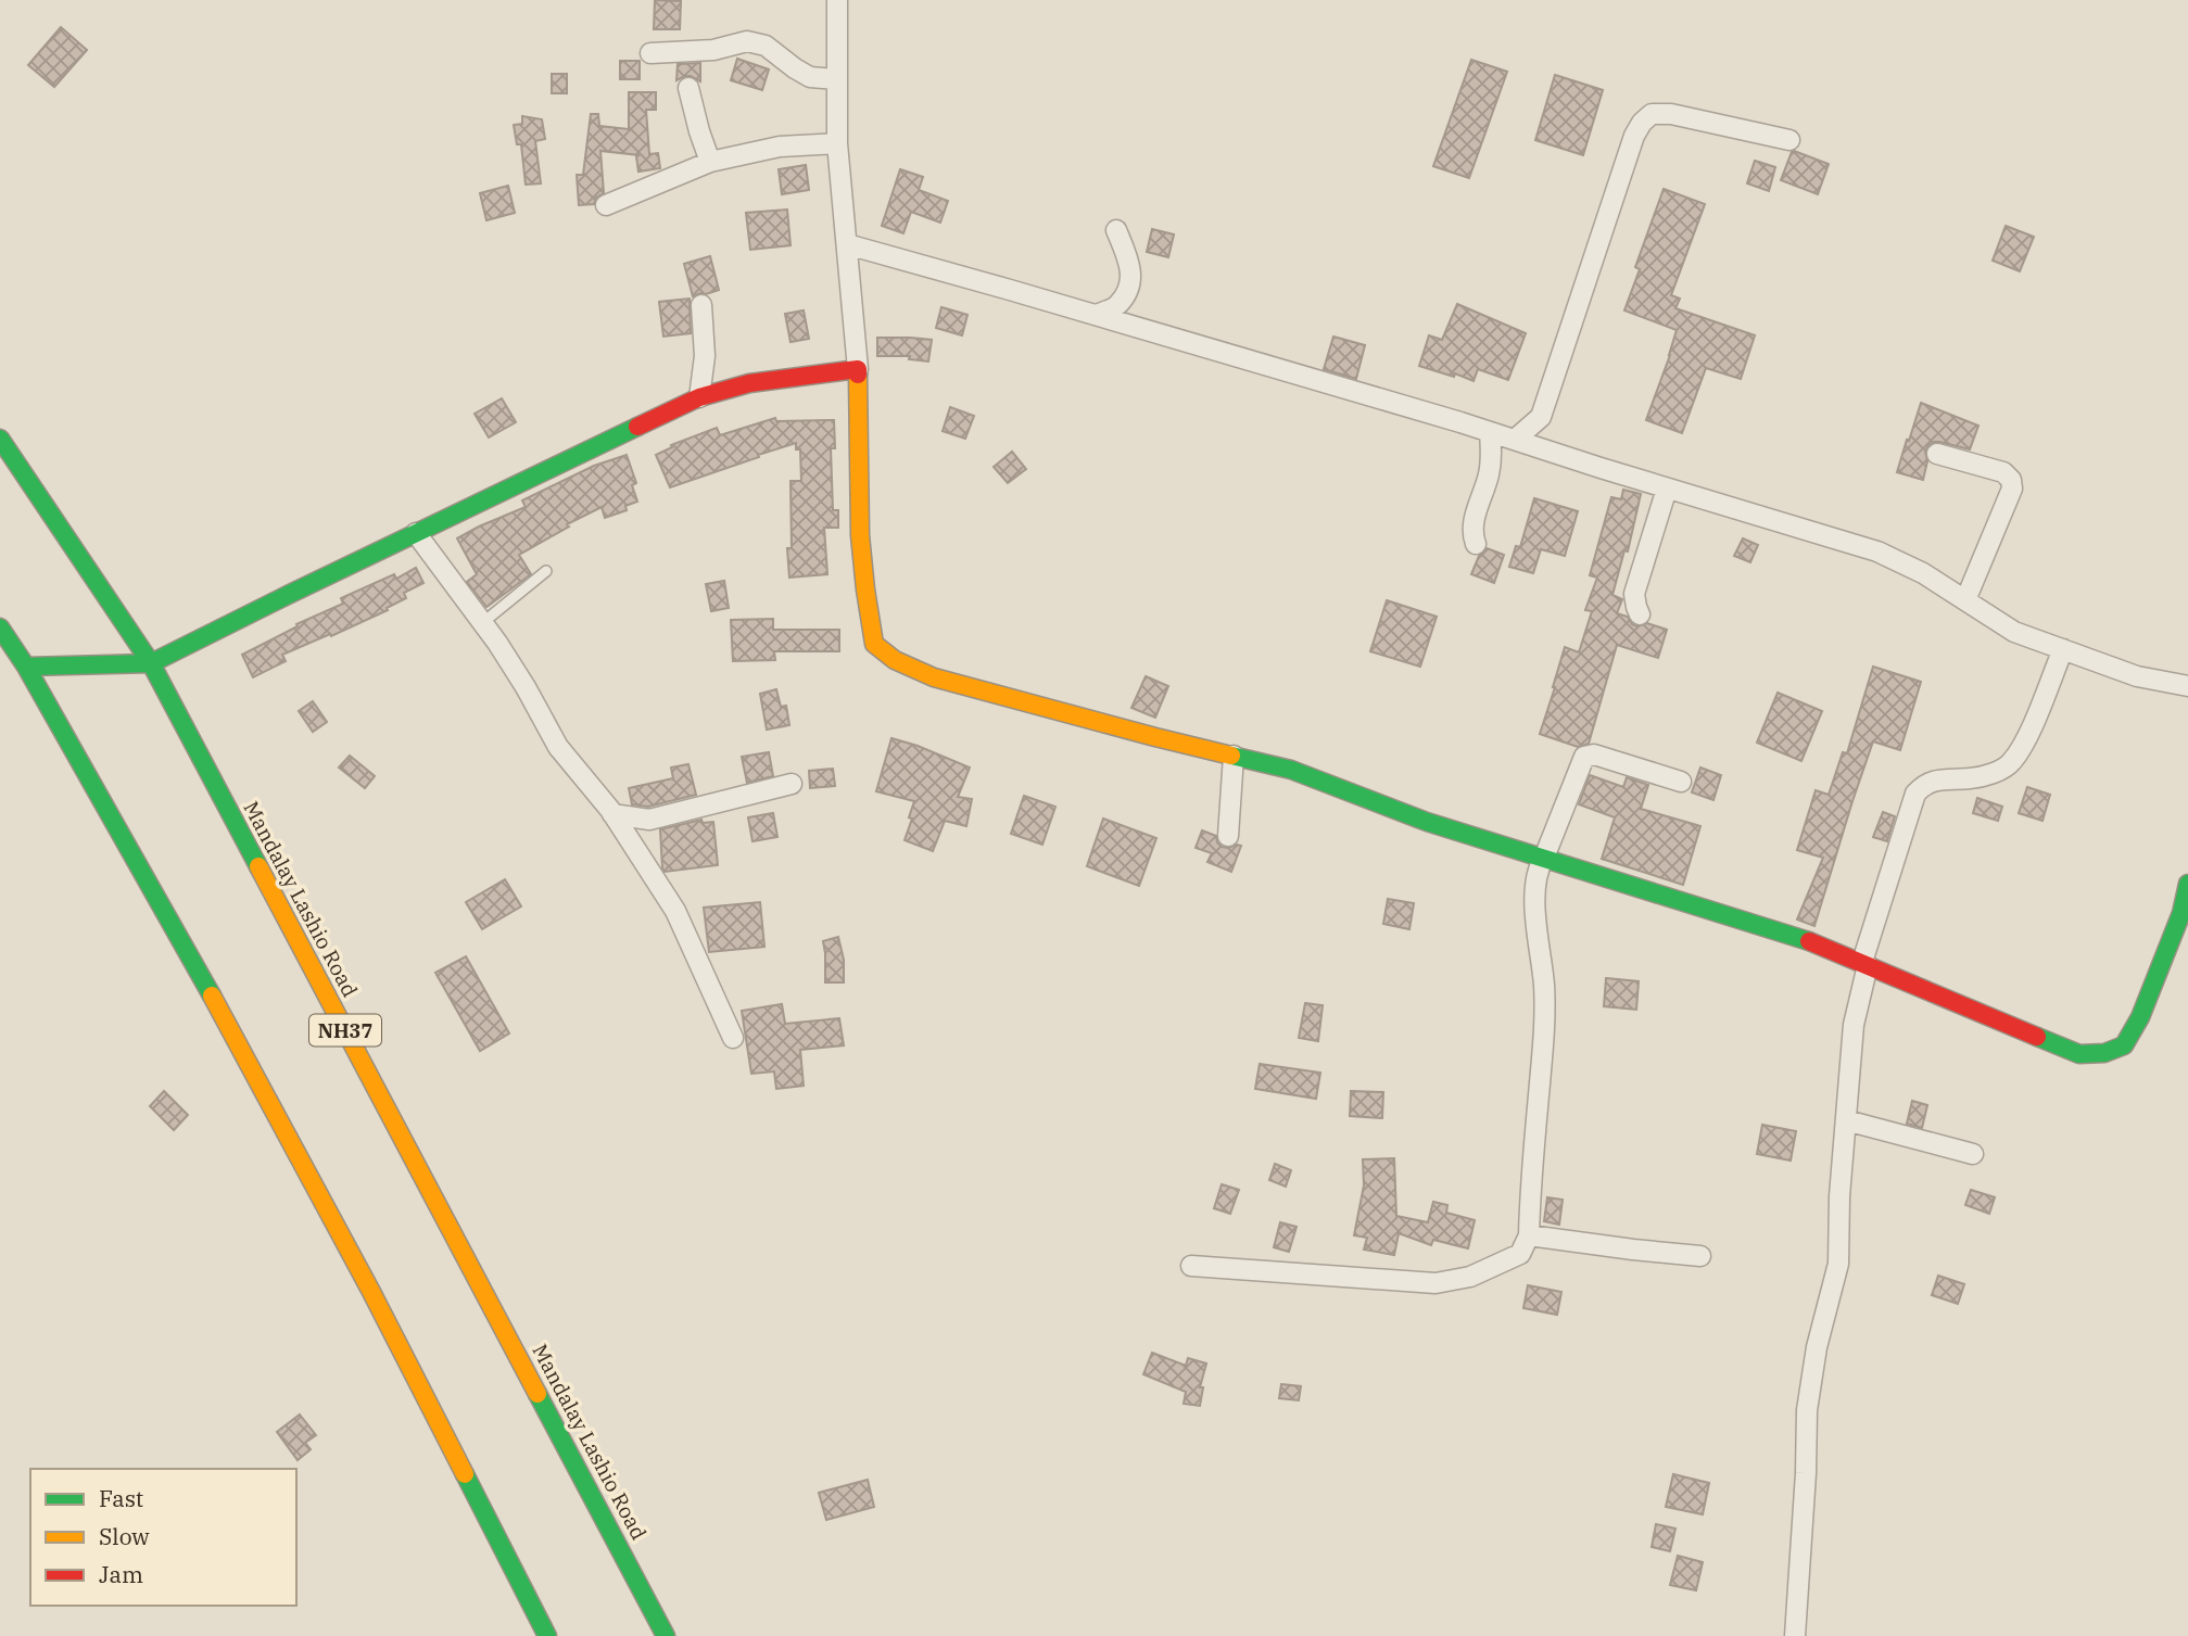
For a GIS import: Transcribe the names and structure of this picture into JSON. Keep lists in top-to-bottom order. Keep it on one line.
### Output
{"streets":{"main road":["Mandalay Lashio Road","NH37"]},"legend":["Fast","Slow","Jam"]}
